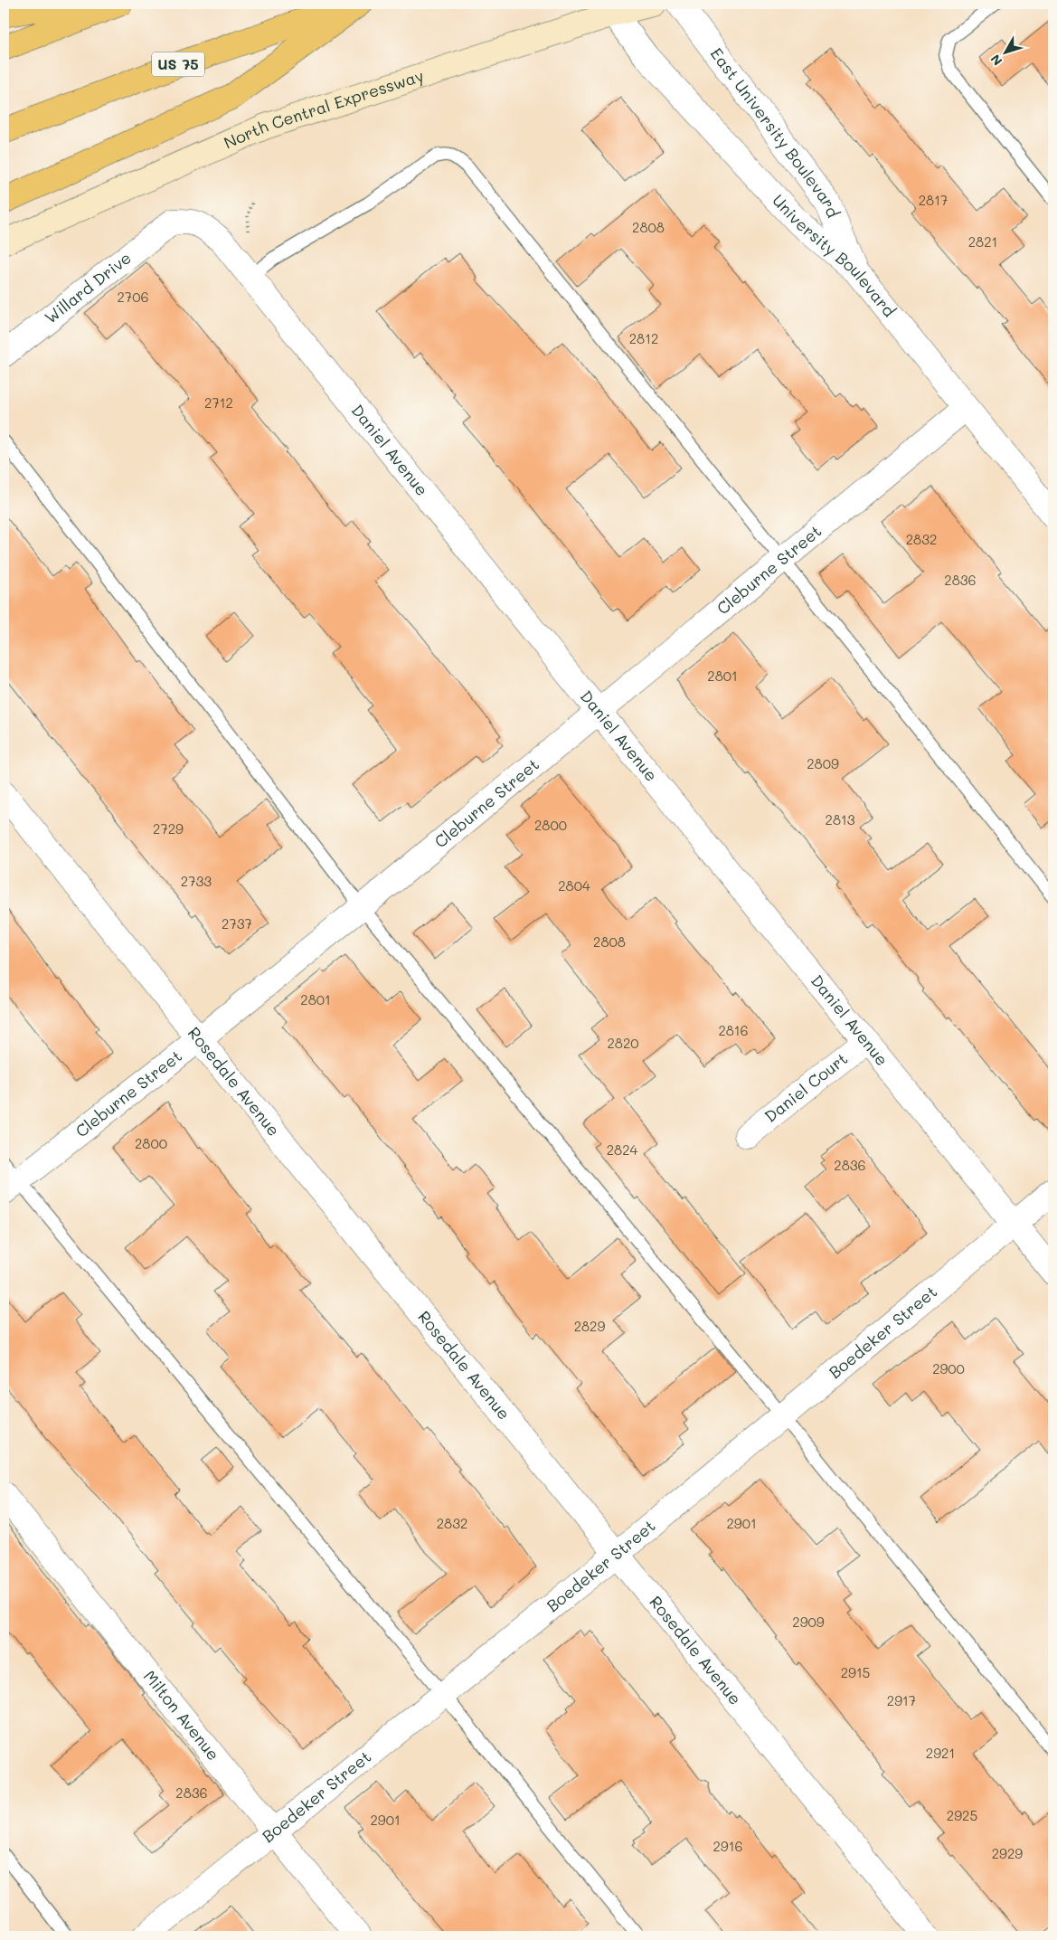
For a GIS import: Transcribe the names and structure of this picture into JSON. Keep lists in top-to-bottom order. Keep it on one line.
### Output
{"streets":{"highway":["US 75"],"main road":["North Central Expressway"],"street":["East University Boulevard","University Boulevard","Willard Drive","Daniel Avenue","Cleburne Street","Rosedale Avenue","Daniel Court","Boedeker Street","Milton Avenue"]},"crossings":[["North Central Expressway","University Boulevard"],["East University Boulevard","University Boulevard"],["University Boulevard","Cleburne Street"],["Willard Drive","Daniel Avenue"],["Daniel Avenue","Cleburne Street"],["Daniel Avenue","Daniel Court"],["Daniel Avenue","Boedeker Street"],["Cleburne Street","Rosedale Avenue"],["Rosedale Avenue","Boedeker Street"],["Boedeker Street","Milton Avenue"]],"house_numbers":["2817","2808","2821","2706","2812","2712","2832","2836","2801","2809","2813","2800","2729","2733","2804","2737","2808","2801","2816","2820","2800","2824","2836","2829","2900","2832","2901","2909","2915","2917","2921","2836","2925","2901","2916","2929"],"north":"bottom left"}
